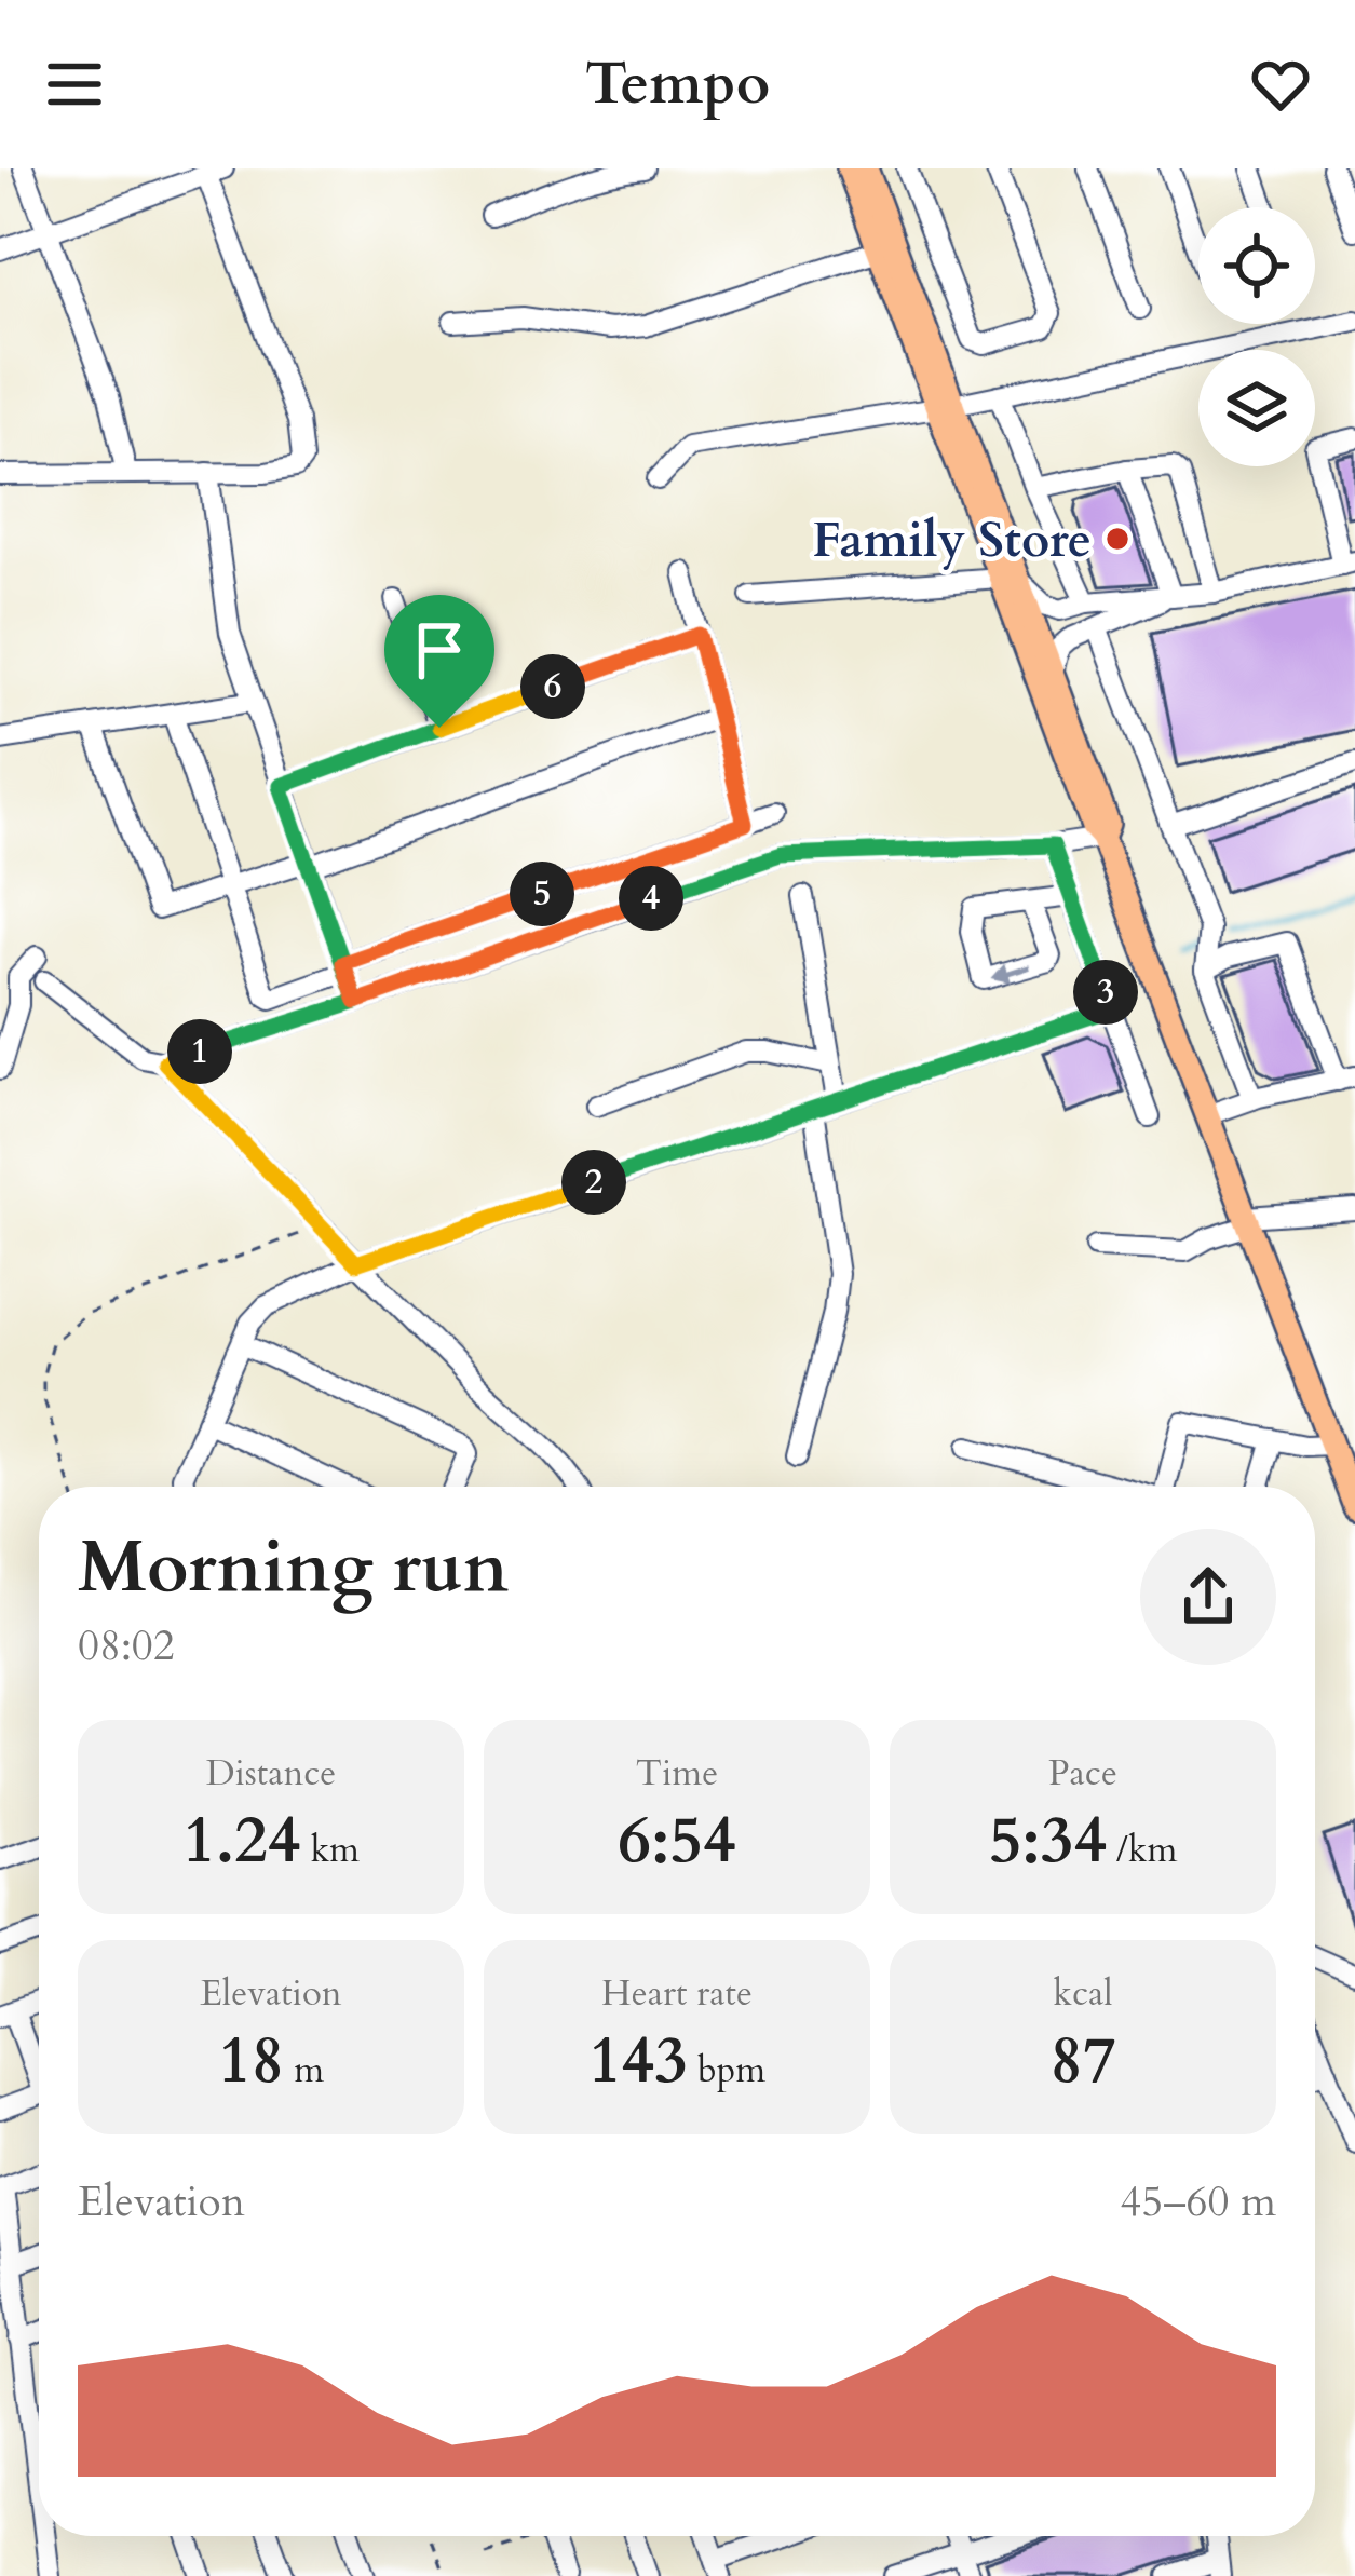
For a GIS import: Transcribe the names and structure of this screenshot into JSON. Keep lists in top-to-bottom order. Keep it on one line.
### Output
{"places":["Family Store"],"page":{"header":"Tempo","pins":["6","5","4","3","1","2"],"heading":["Morning run","08:02"],"stats":[["Distance","1.24 km"],["Time","6:54"],["Pace","5:34 /km"],["Elevation","18 m"],["Heart rate","143 bpm"],["kcal","87"]],"chart":["Elevation","45–60 m"]}}
